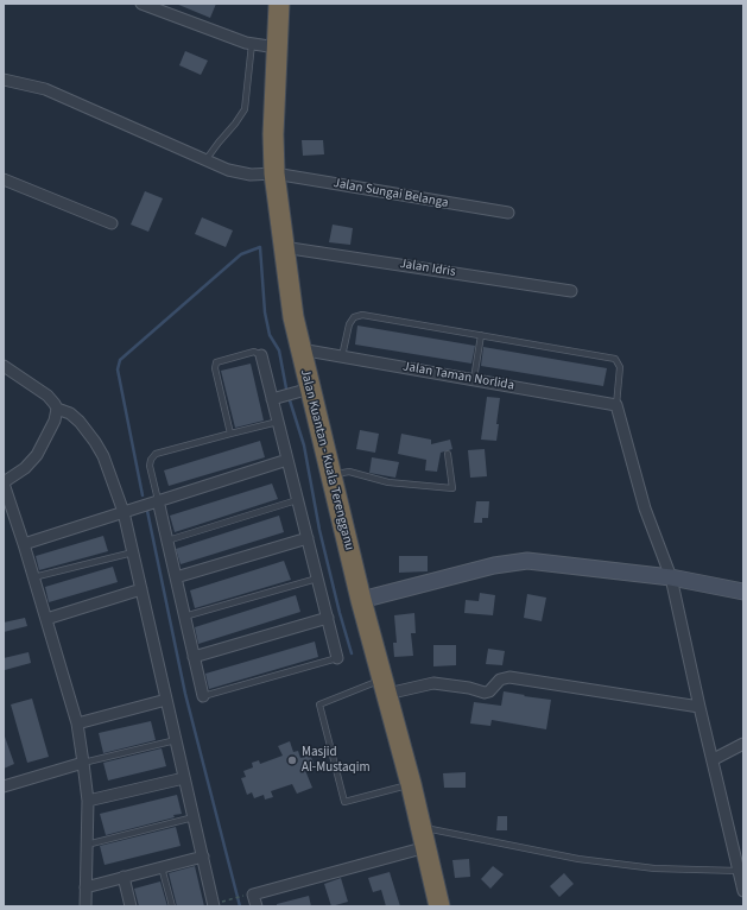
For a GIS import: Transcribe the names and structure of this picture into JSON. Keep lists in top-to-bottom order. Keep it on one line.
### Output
{"streets":{"highway":["Jalan Kuantan - Kuala Terengganu"],"street":["Jalan Sungai Belanga","Jalan Idris","Jalan Taman Norlida"]},"crossings":[["Jalan Sungai Belanga","Jalan Kuantan - Kuala Terengganu"],["Jalan Idris","Jalan Kuantan - Kuala Terengganu"],["Jalan Taman Norlida","Jalan Kuantan - Kuala Terengganu"]],"places":["Masjid Al-Mustaqim"]}
